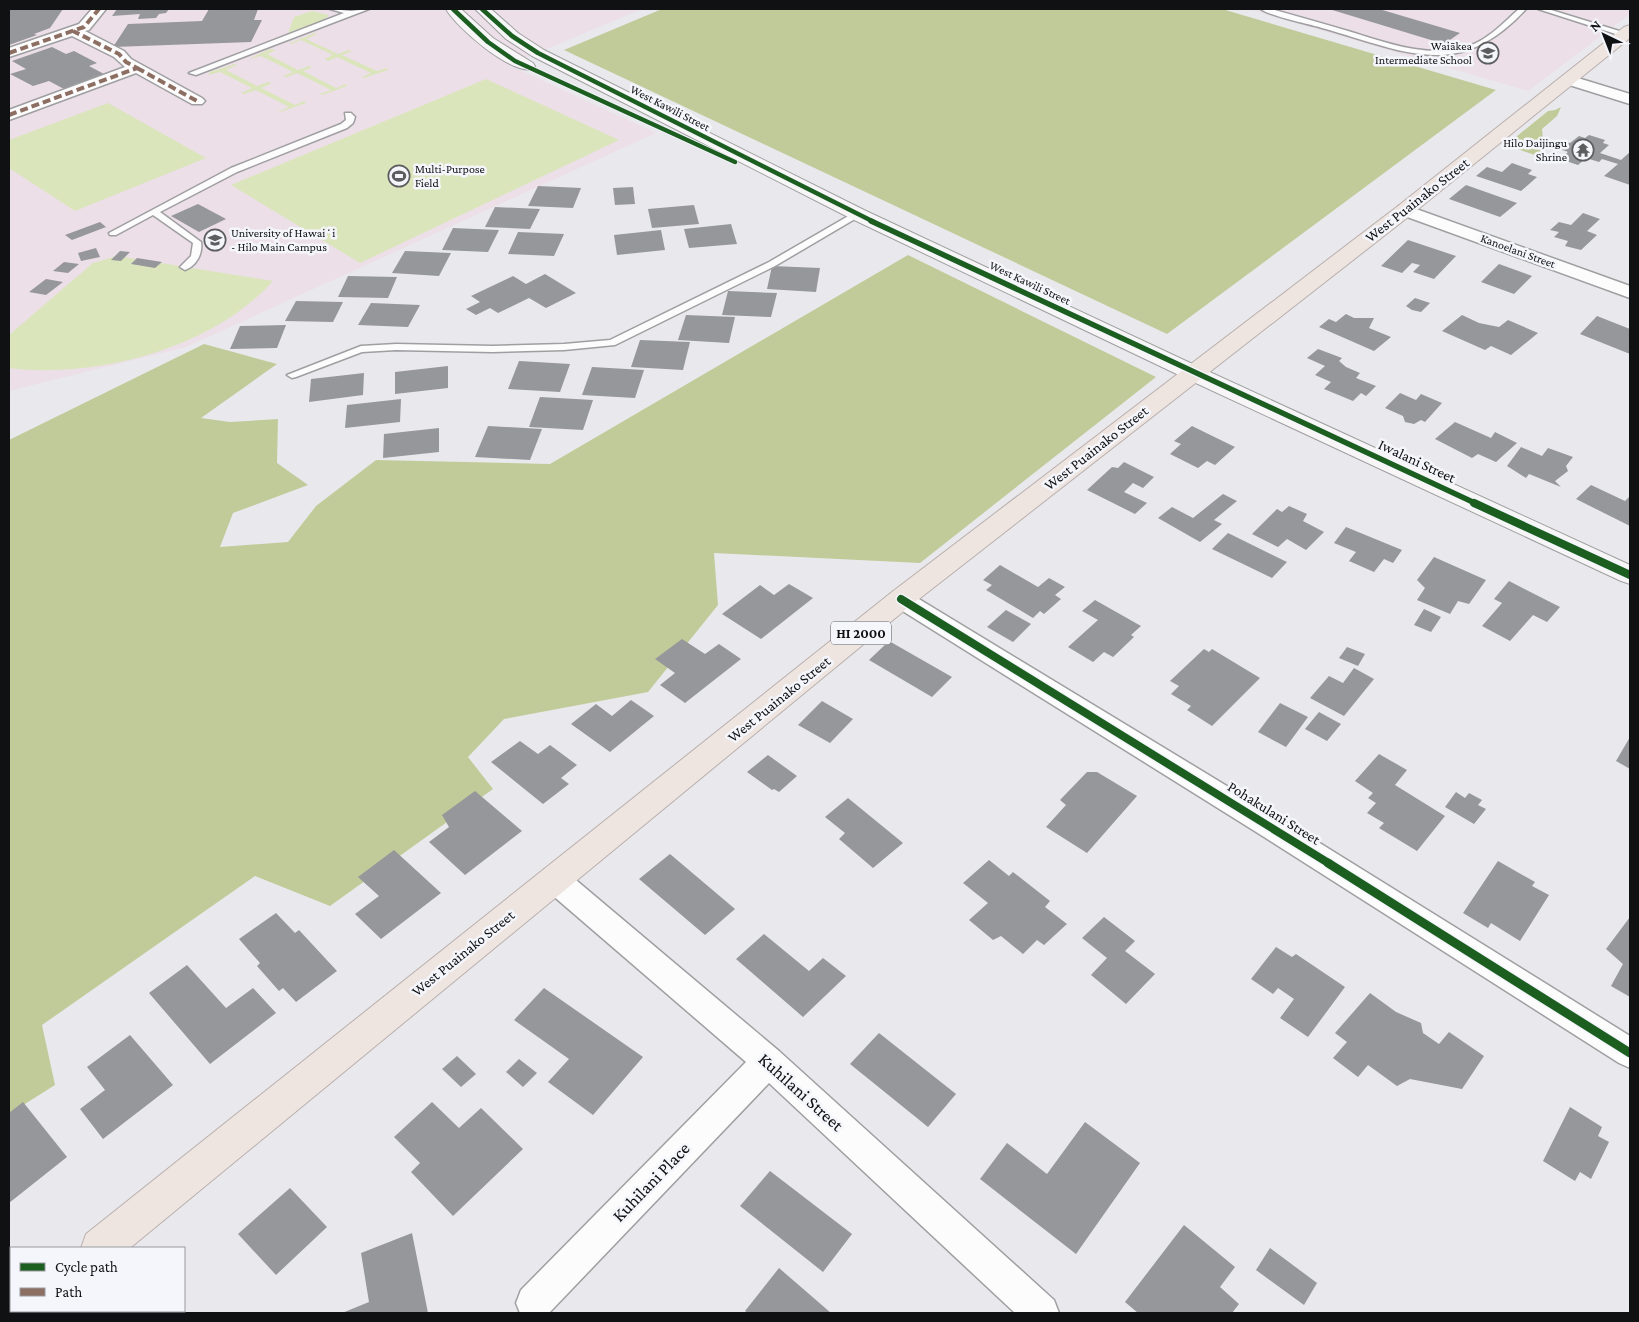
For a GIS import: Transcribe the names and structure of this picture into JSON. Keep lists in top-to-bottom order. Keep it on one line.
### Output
{"streets":{"highway":["West Puainako Street","HI 2000"],"street":["West Kawili Street","Kanoelani Street","Iwalani Street","Pohakulani Street","Kuhilani Street","Kuhilani Place"]},"crossings":[["West Kawili Street","West Puainako Street"],["West Kawili Street","Iwalani Street"],["West Puainako Street","Kanoelani Street"],["West Puainako Street","Iwalani Street"],["West Puainako Street","Pohakulani Street"],["West Puainako Street","Kuhilani Street"],["Kuhilani Street","Kuhilani Place"]],"places":{"school or university":["Waiākea Intermediate School","University of Hawaiʻi - Hilo Main Campus"],"temple":["Hilo Daijingu Shrine"],"sports":["Multi-Purpose Field"]},"legend":["Cycle path","Path"],"north":"top left"}
